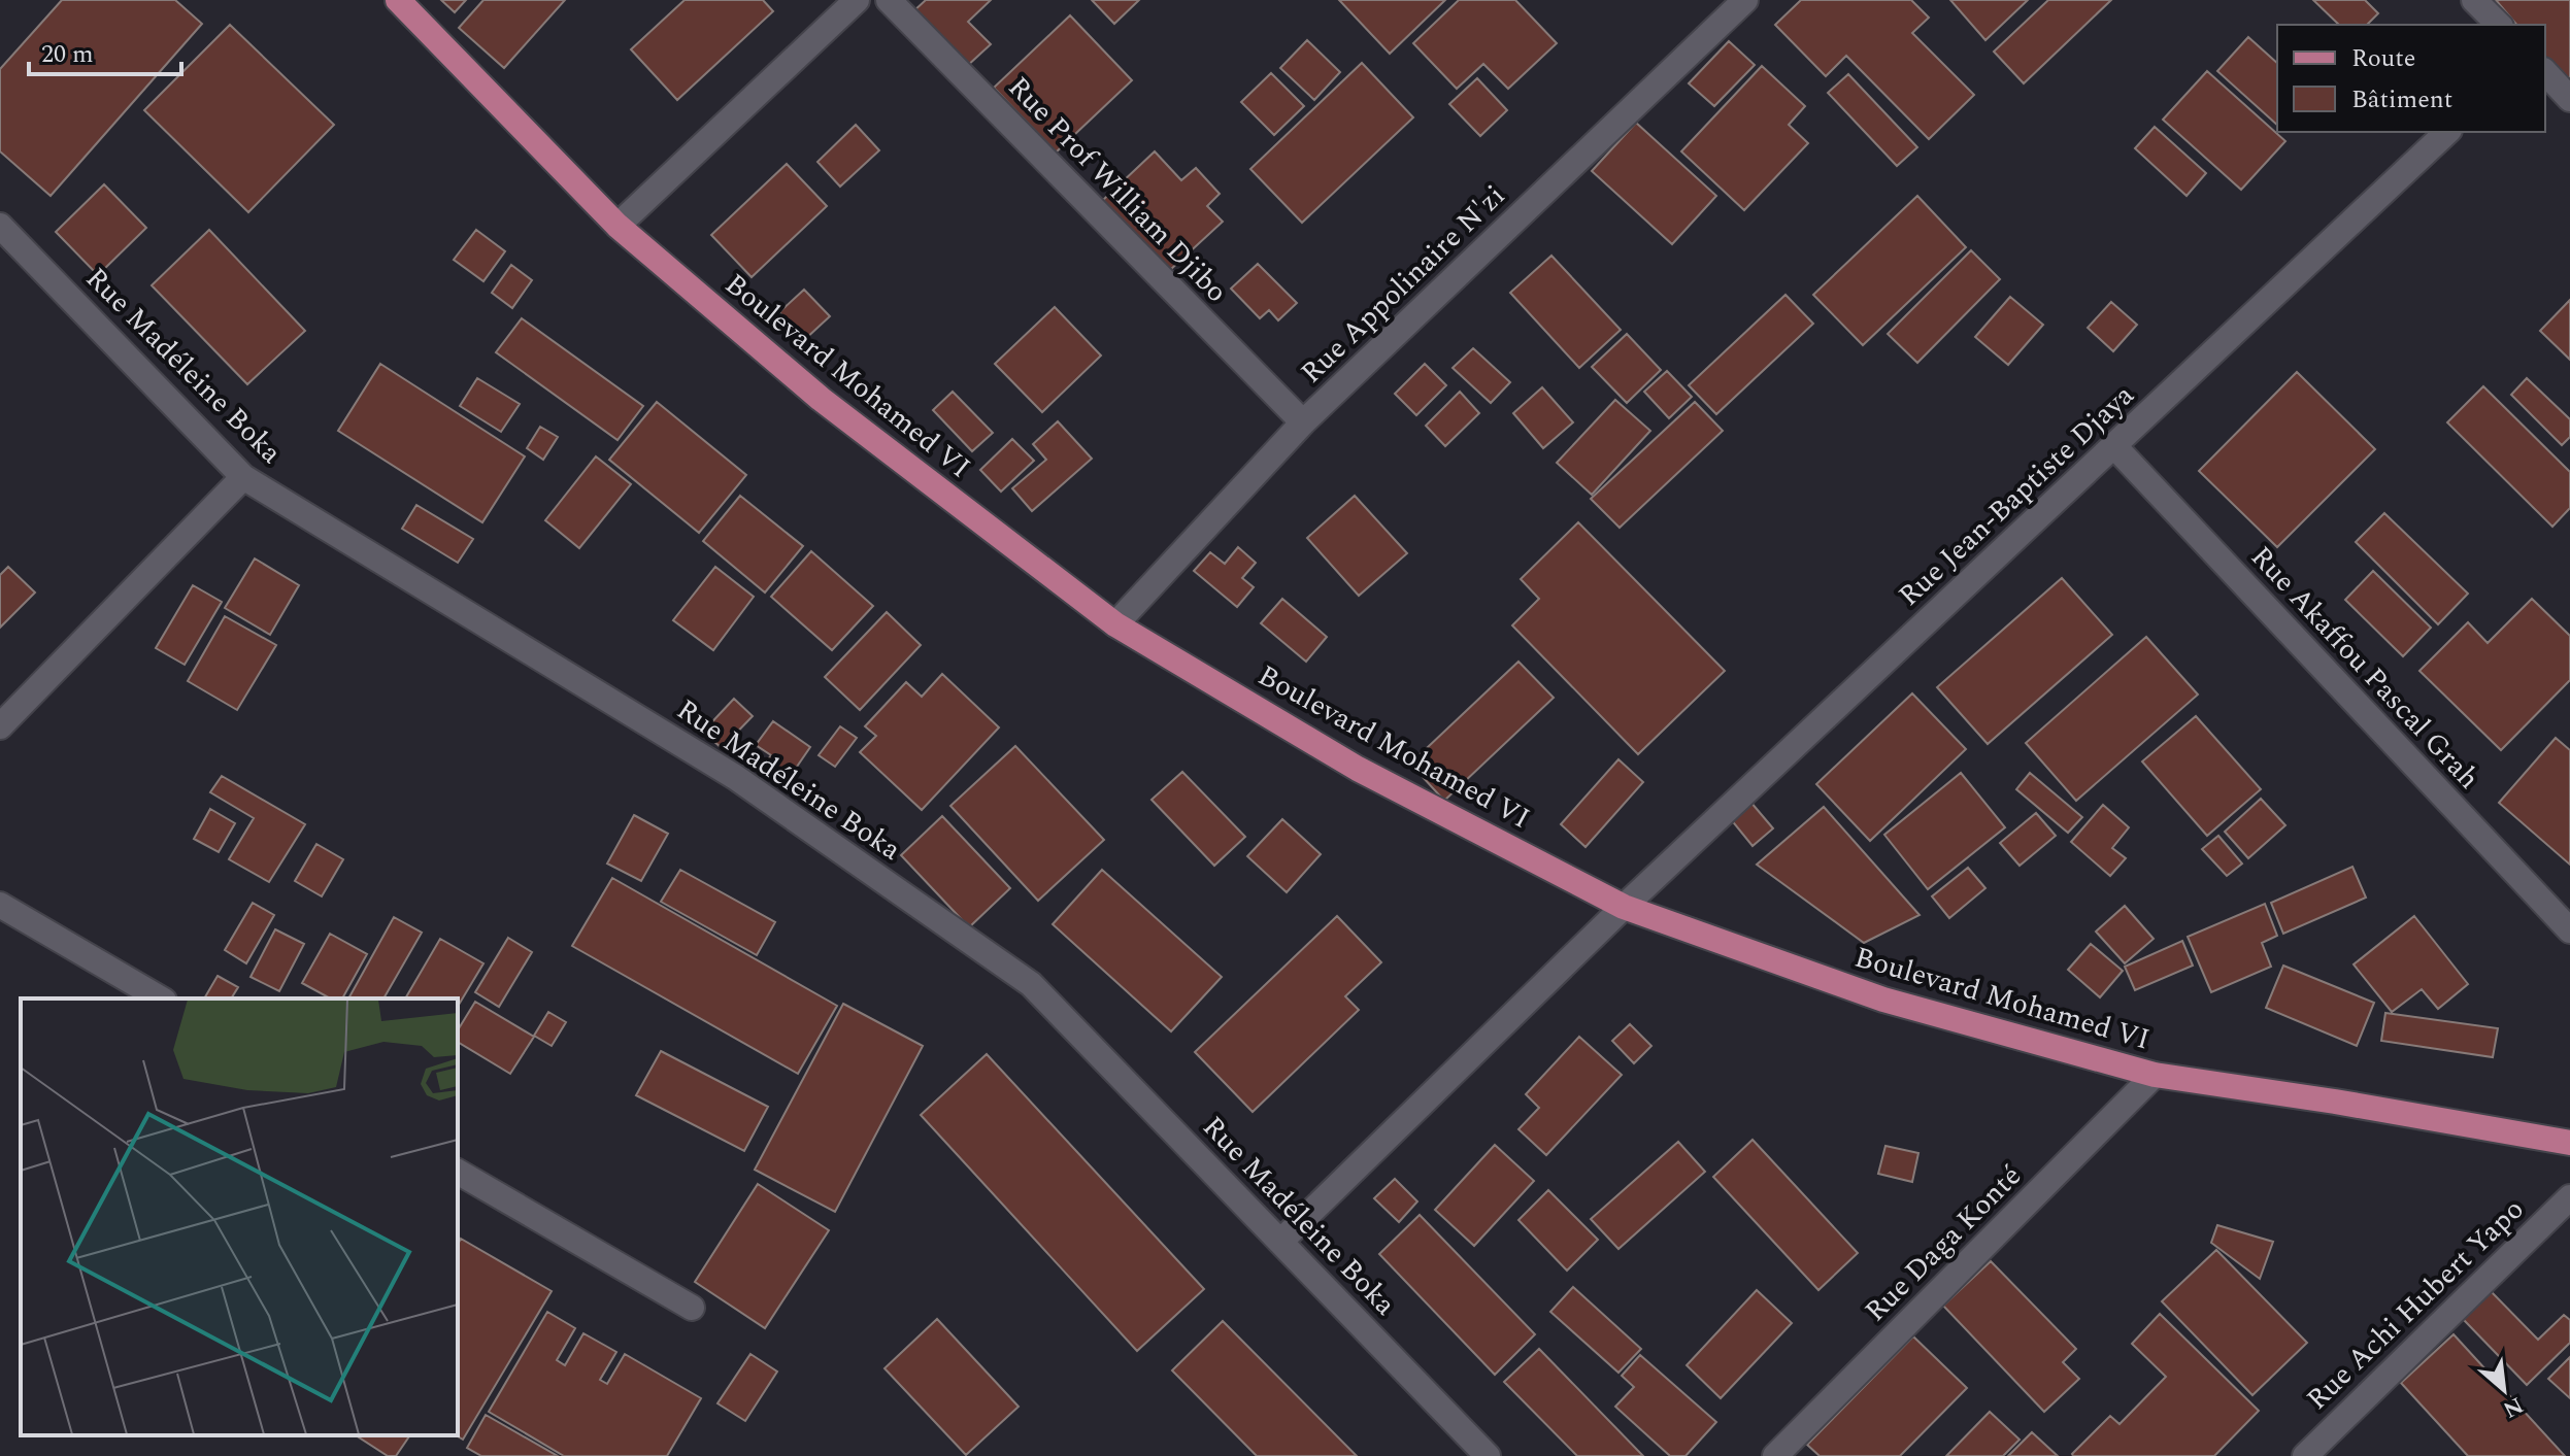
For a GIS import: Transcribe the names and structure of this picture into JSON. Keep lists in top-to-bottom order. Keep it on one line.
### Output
{"streets":{"main road":["Boulevard Mohamed VI"],"street":["Rue Prof William Djibo","Rue Appolinaire N'zi","Rue Madéleine Boka","Rue Jean-Baptiste Djaya","Rue Akaffou Pascal Grah","Rue Daga Konté","Rue Achi Hubert Yapo"]},"crossings":[["Rue Prof William Djibo","Rue Appolinaire N'zi"],["Rue Appolinaire N'zi","Boulevard Mohamed VI"],["Rue Madéleine Boka","Rue Jean-Baptiste Djaya"],["Boulevard Mohamed VI","Rue Jean-Baptiste Djaya"],["Boulevard Mohamed VI","Rue Daga Konté"],["Rue Jean-Baptiste Djaya","Rue Akaffou Pascal Grah"]],"legend":["Route","Bâtiment"],"scale_bar":"20 m","north":"bottom right"}
